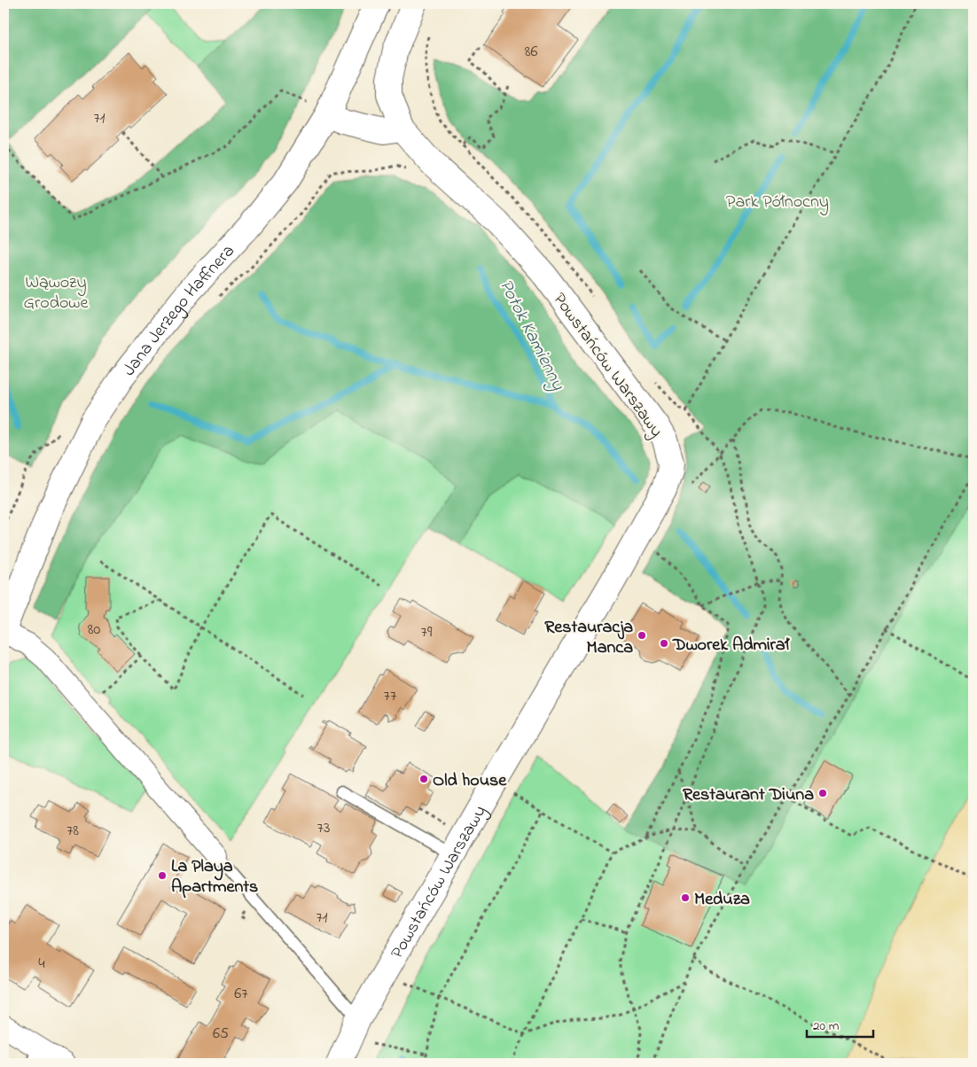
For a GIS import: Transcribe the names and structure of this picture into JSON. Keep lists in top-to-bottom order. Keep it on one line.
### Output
{"streets":{"street":["Jana Jerzego Haffnera","Powstańców Warszawy"]},"water":["Potok Kamienny"],"parks":["Park Północny","Wąwozy Grodowe"],"places":["Restauracja Manca","Dworek Admirał","Old house","Restaurant Diuna","La Playa Apartments","Meduza"],"house_numbers":["86","71","80","79","77","73","78","71","4","67","65"],"scale_bar":"20 m"}
